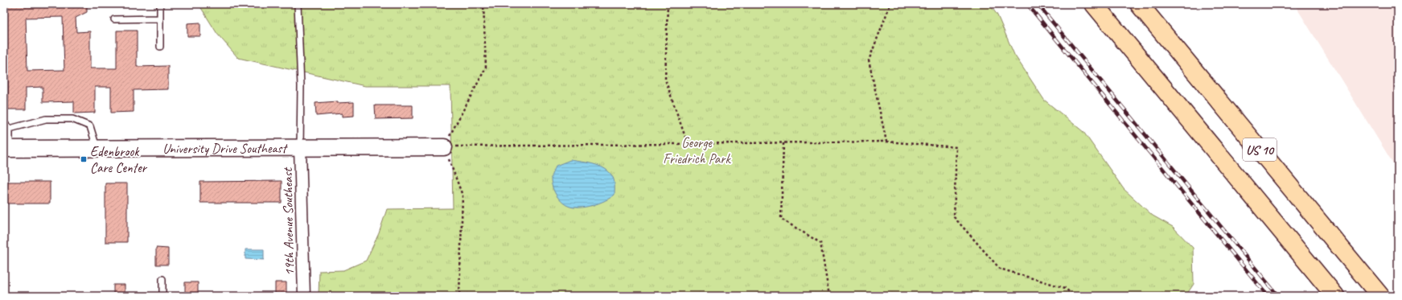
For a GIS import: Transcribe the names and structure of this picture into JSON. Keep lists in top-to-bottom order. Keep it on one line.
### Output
{"streets":{"highway":["US 10"],"street":["University Drive Southeast","19th Avenue Southeast"]},"crossings":[["University Drive Southeast","19th Avenue Southeast"]],"parks":["George Friedrich Park"],"places":{"transit":["Edenbrook Care Center"]}}
